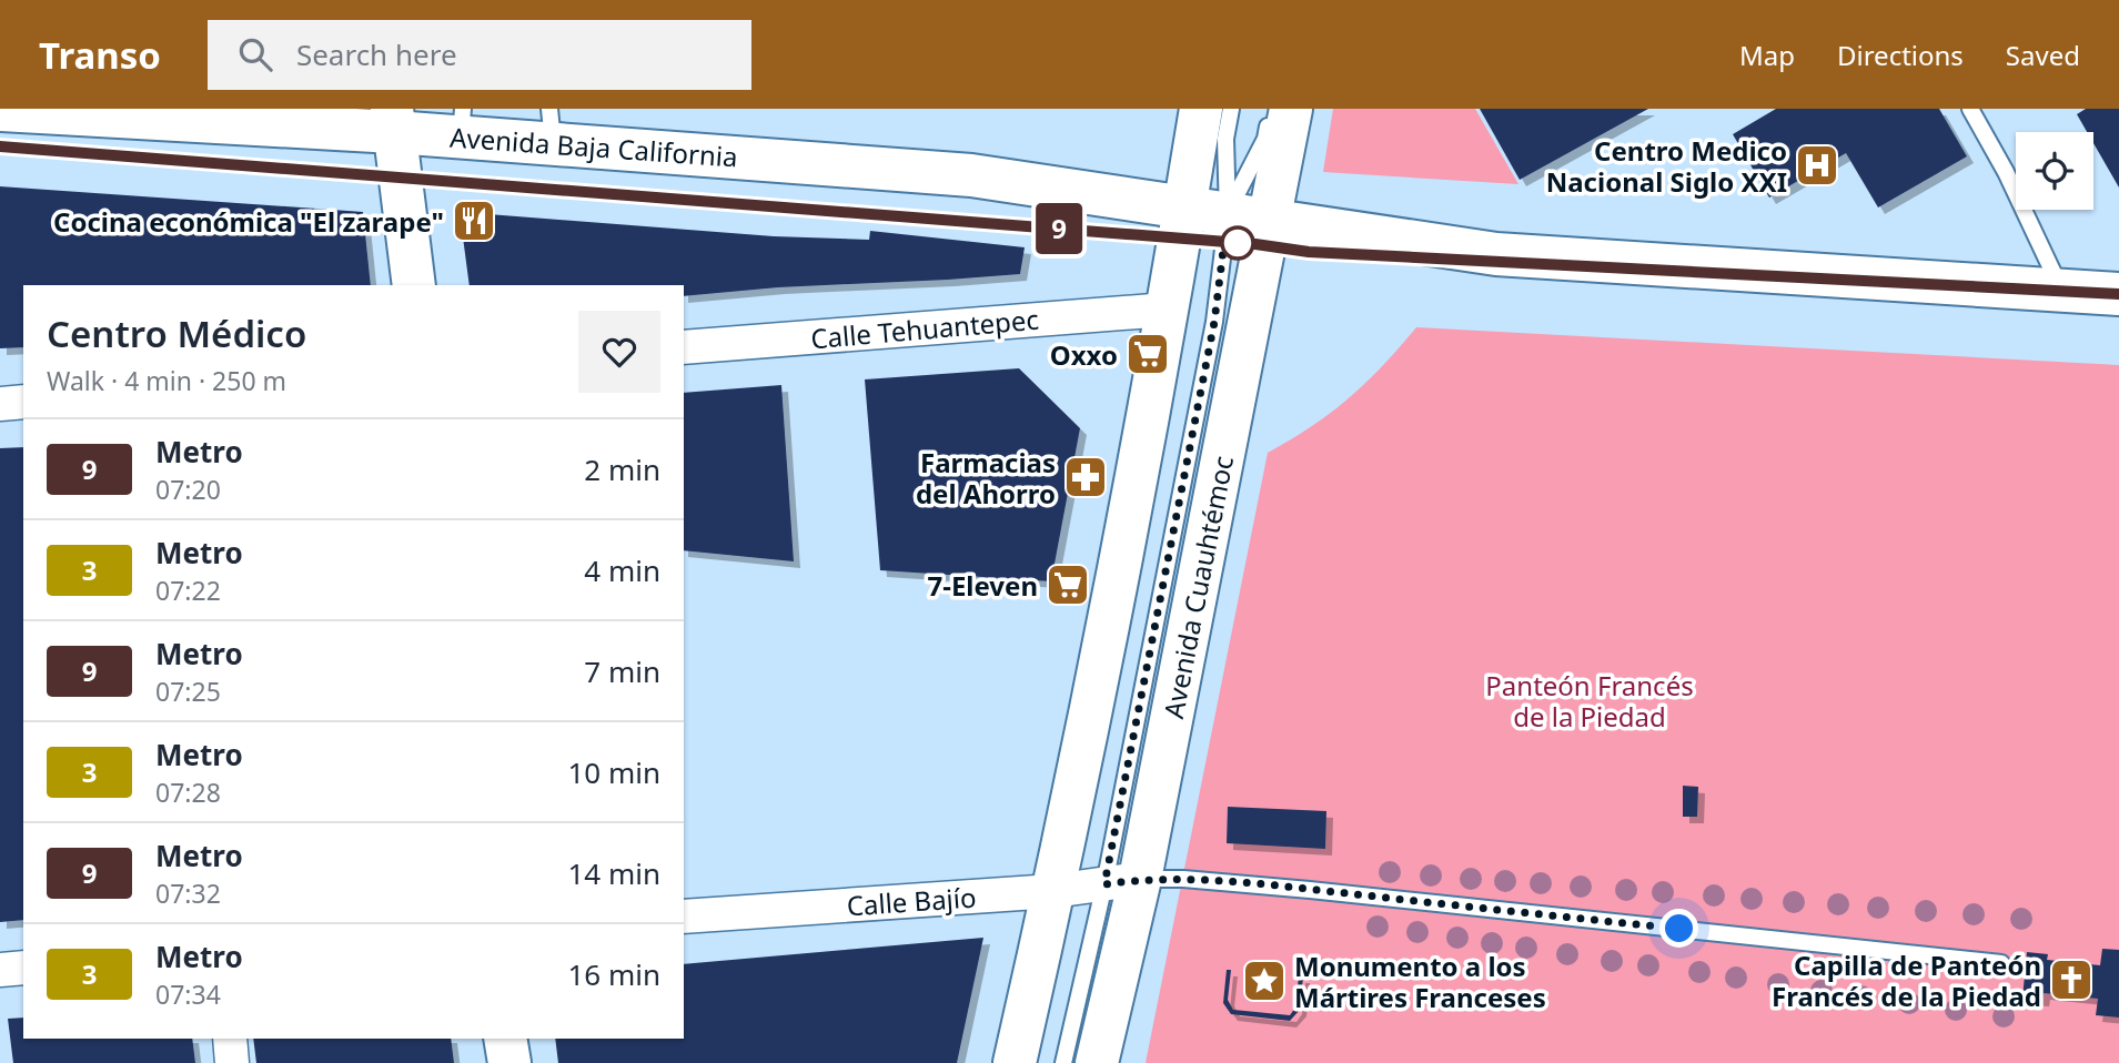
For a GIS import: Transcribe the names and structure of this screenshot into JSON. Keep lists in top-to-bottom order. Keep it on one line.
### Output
{"streets":{"main road":["Avenida Baja California","Avenida Cuauhtémoc"],"street":["Calle Tehuantepec","Calle Bajío"]},"crossings":[["Avenida Baja California","Avenida Cuauhtémoc"],["Avenida Cuauhtémoc","Calle Bajío"]],"parks":["Panteón Francés de la Piedad"],"places":{"hospital":["Centro Medico Nacional Siglo XXI"],"restaurant":["Cocina económica \"El zarape\""],"supermarket":["Oxxo","7-Eleven"],"pharmacy":["Farmacias del Ahorro"],"church":["Capilla de Panteón Francés de la Piedad"],"place":["Monumento a los Mártires Franceses"]},"lines":["metro line 9"],"page":{"header":"Transo","search":"Search here","nav":["Map","Directions","Saved"],"on_map":"9","heading":["Centro Médico","Walk · 4 min · 250 m"],"list":[{"mark":"9","name":"Metro","note":"07:20","value":"2 min"},{"mark":"3","name":"Metro","note":"07:22","value":"4 min"},{"mark":"9","name":"Metro","note":"07:25","value":"7 min"},{"mark":"3","name":"Metro","note":"07:28","value":"10 min"},{"mark":"9","name":"Metro","note":"07:32","value":"14 min"},{"mark":"3","name":"Metro","note":"07:34","value":"16 min"}]}}
